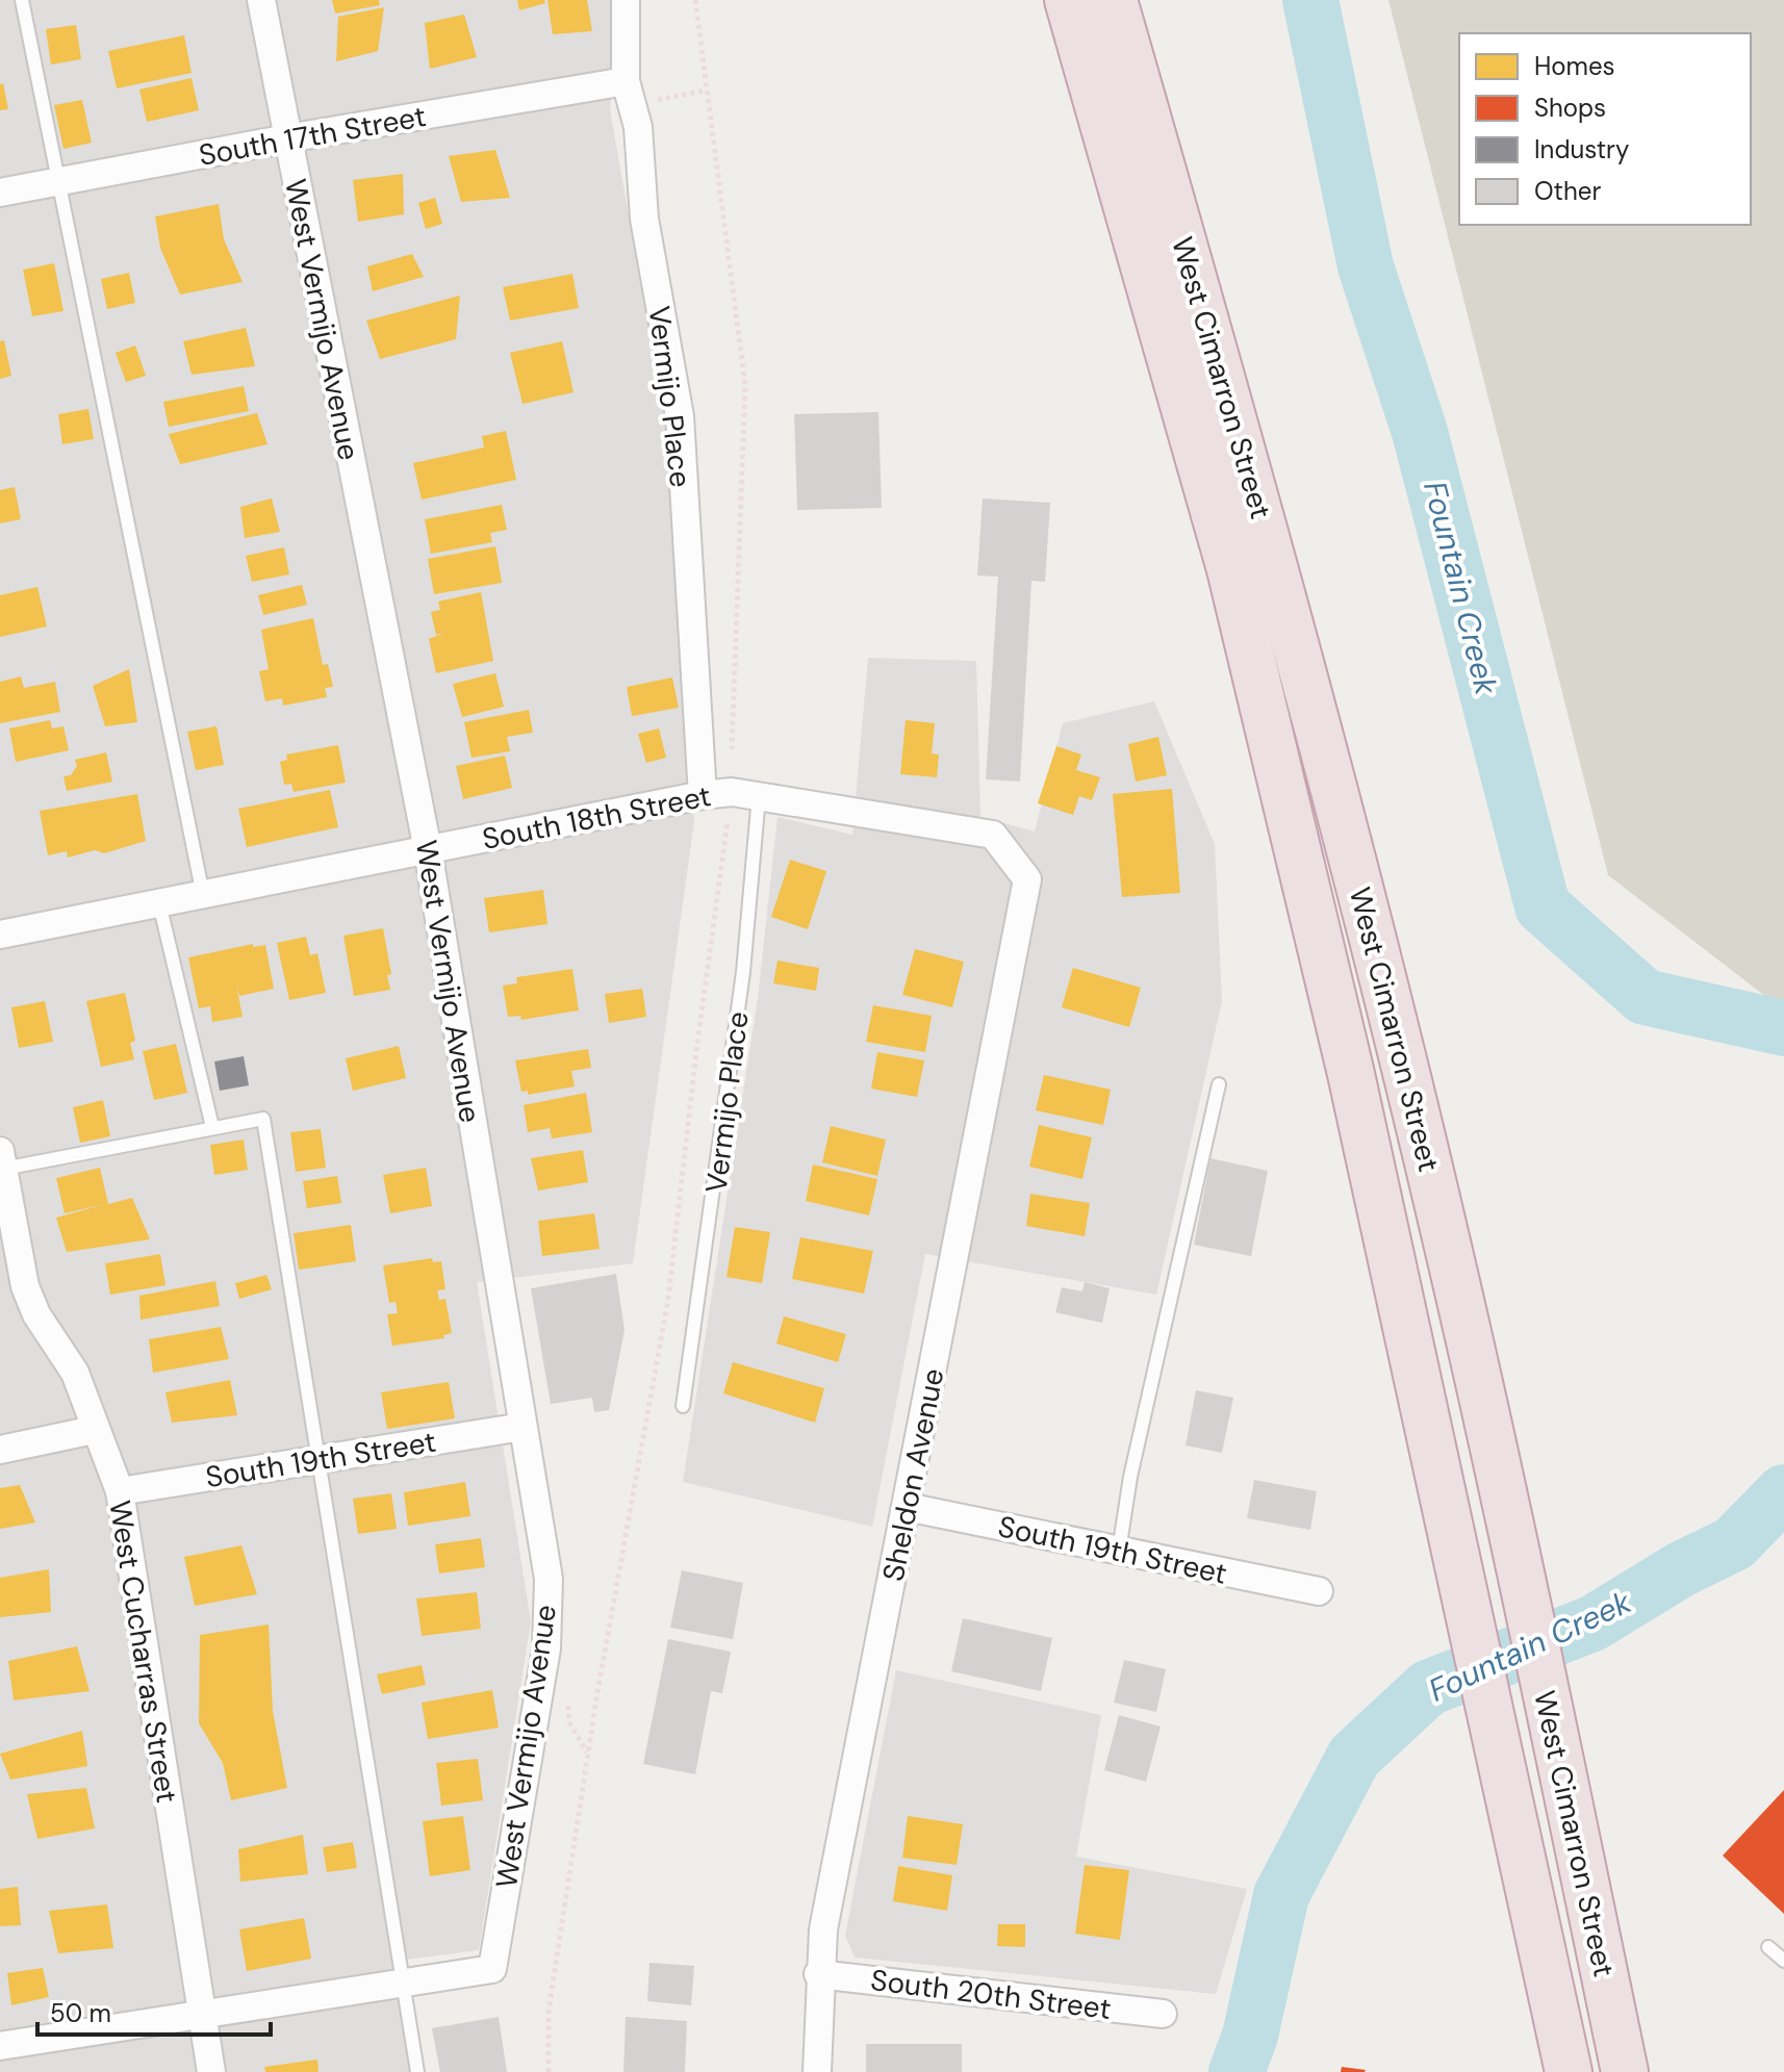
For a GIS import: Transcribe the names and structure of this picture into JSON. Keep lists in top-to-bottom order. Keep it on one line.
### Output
{"streets":{"highway":["West Cimarron Street"],"street":["South 17th Street","West Vermijo Avenue","Vermijo Place","South 18th Street","South 19th Street","Sheldon Avenue","West Cucharras Street","South 20th Street"]},"crossings":[["South 17th Street","West Vermijo Avenue"],["South 17th Street","Vermijo Place"],["West Vermijo Avenue","South 18th Street"],["West Vermijo Avenue","South 19th Street"],["Vermijo Place","South 18th Street"],["South 18th Street","Sheldon Avenue"],["South 19th Street","Sheldon Avenue"],["South 19th Street","West Cucharras Street"],["Sheldon Avenue","South 20th Street"]],"water":["Fountain Creek"],"legend":["Homes","Shops","Industry","Other"],"scale_bar":"50 m"}
